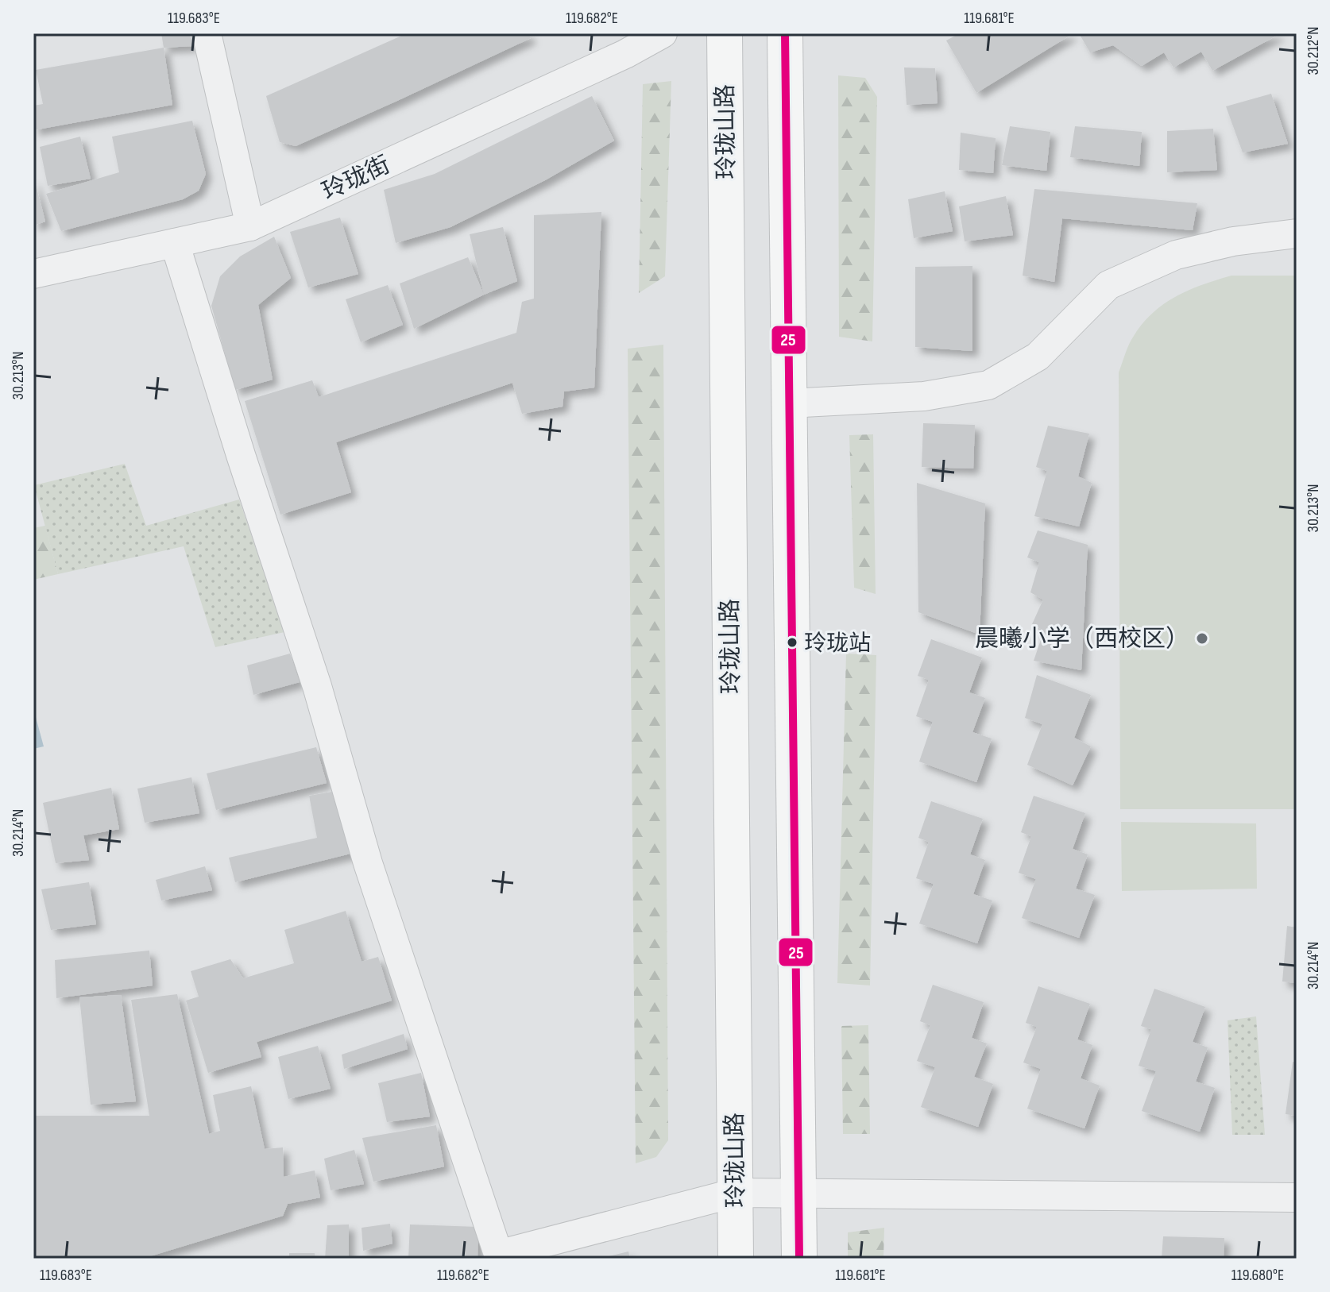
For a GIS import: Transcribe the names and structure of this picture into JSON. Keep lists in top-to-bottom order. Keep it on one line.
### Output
{"streets":{"main road":["玲珑山路"],"street":["玲珑街"]},"places":["晨曦小学（西校区）","玲珑站"],"lines":["transit line 25"],"coordinates":["119.683°E","119.682°E","119.681°E","30.212°N","30.213°N","30.214°N","119.680°E"]}
